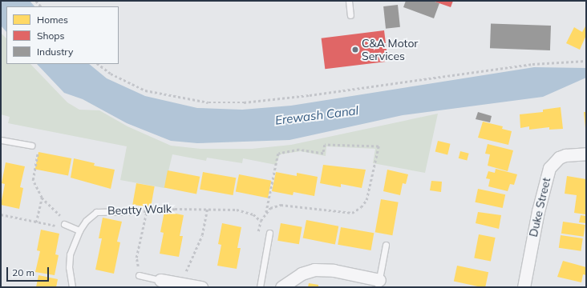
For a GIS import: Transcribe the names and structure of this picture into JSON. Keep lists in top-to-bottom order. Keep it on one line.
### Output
{"streets":{"street":["Duke Street"],"lane":["Beatty Walk"]},"water":["Erewash Canal"],"places":["C&A Motor Services"],"legend":["Homes","Shops","Industry"],"scale_bar":"20 m"}
